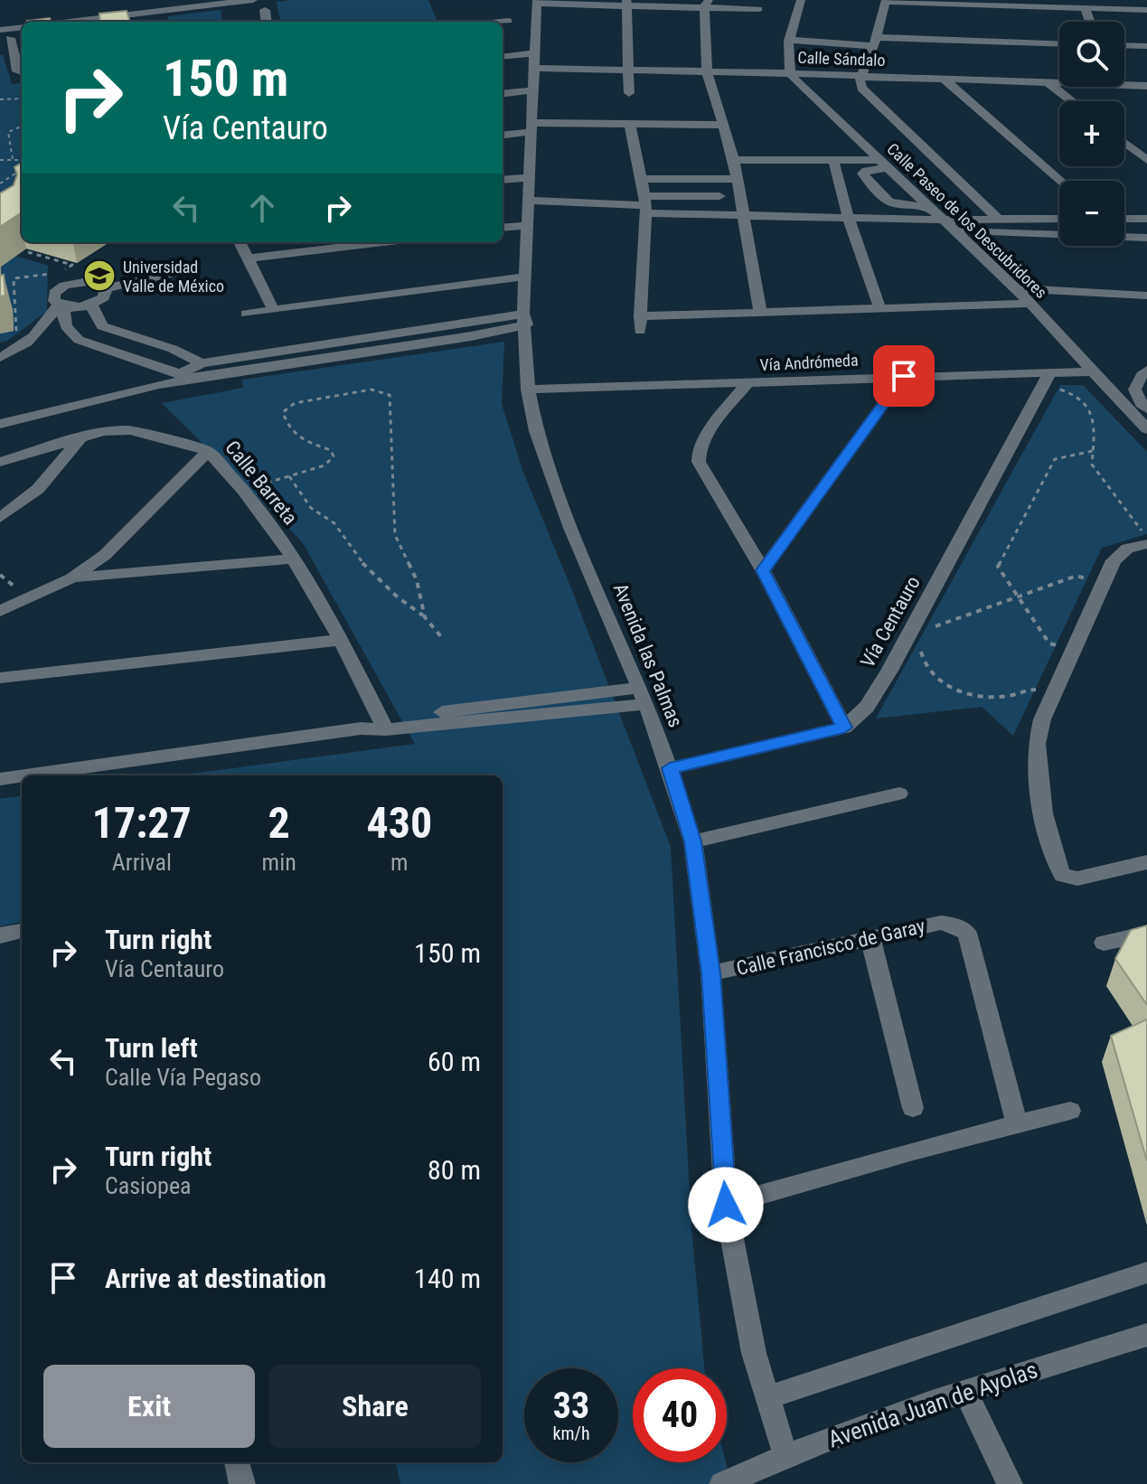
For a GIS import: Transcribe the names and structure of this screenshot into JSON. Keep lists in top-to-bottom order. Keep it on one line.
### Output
{"streets":{"street":["Calle Sándalo","Calle Paseo de los Descubridores","Vía Andrómeda","Calle Barreta","Vía Centauro","Avenida las Palmas","Calle Francisco de Garay","Avenida Juan de Ayolas"]},"crossings":[["Calle Sándalo","Calle Paseo de los Descubridores"],["Calle Sándalo","Avenida las Palmas"],["Calle Paseo de los Descubridores","Vía Andrómeda"],["Vía Andrómeda","Vía Centauro"],["Vía Andrómeda","Avenida las Palmas"],["Avenida las Palmas","Calle Francisco de Garay"],["Avenida las Palmas","Avenida Juan de Ayolas"]],"places":{"school or university":["Universidad Valle de México"]},"page":{"map_buttons":["+","−"],"turn":["150 m","Vía Centauro"],"eta":["17:27","Arrival","2","min","430","m"],"list":[{"name":"Turn right","note":"Vía Centauro","value":"150 m"},{"name":"Turn left","note":"Calle Vía Pegaso","value":"60 m"},{"name":"Turn right","note":"Casiopea","value":"80 m"},{"name":"Arrive at destination","value":"140 m"}],"buttons":["Exit","Share"],"speed":"33 km/h","limit":"40"}}
